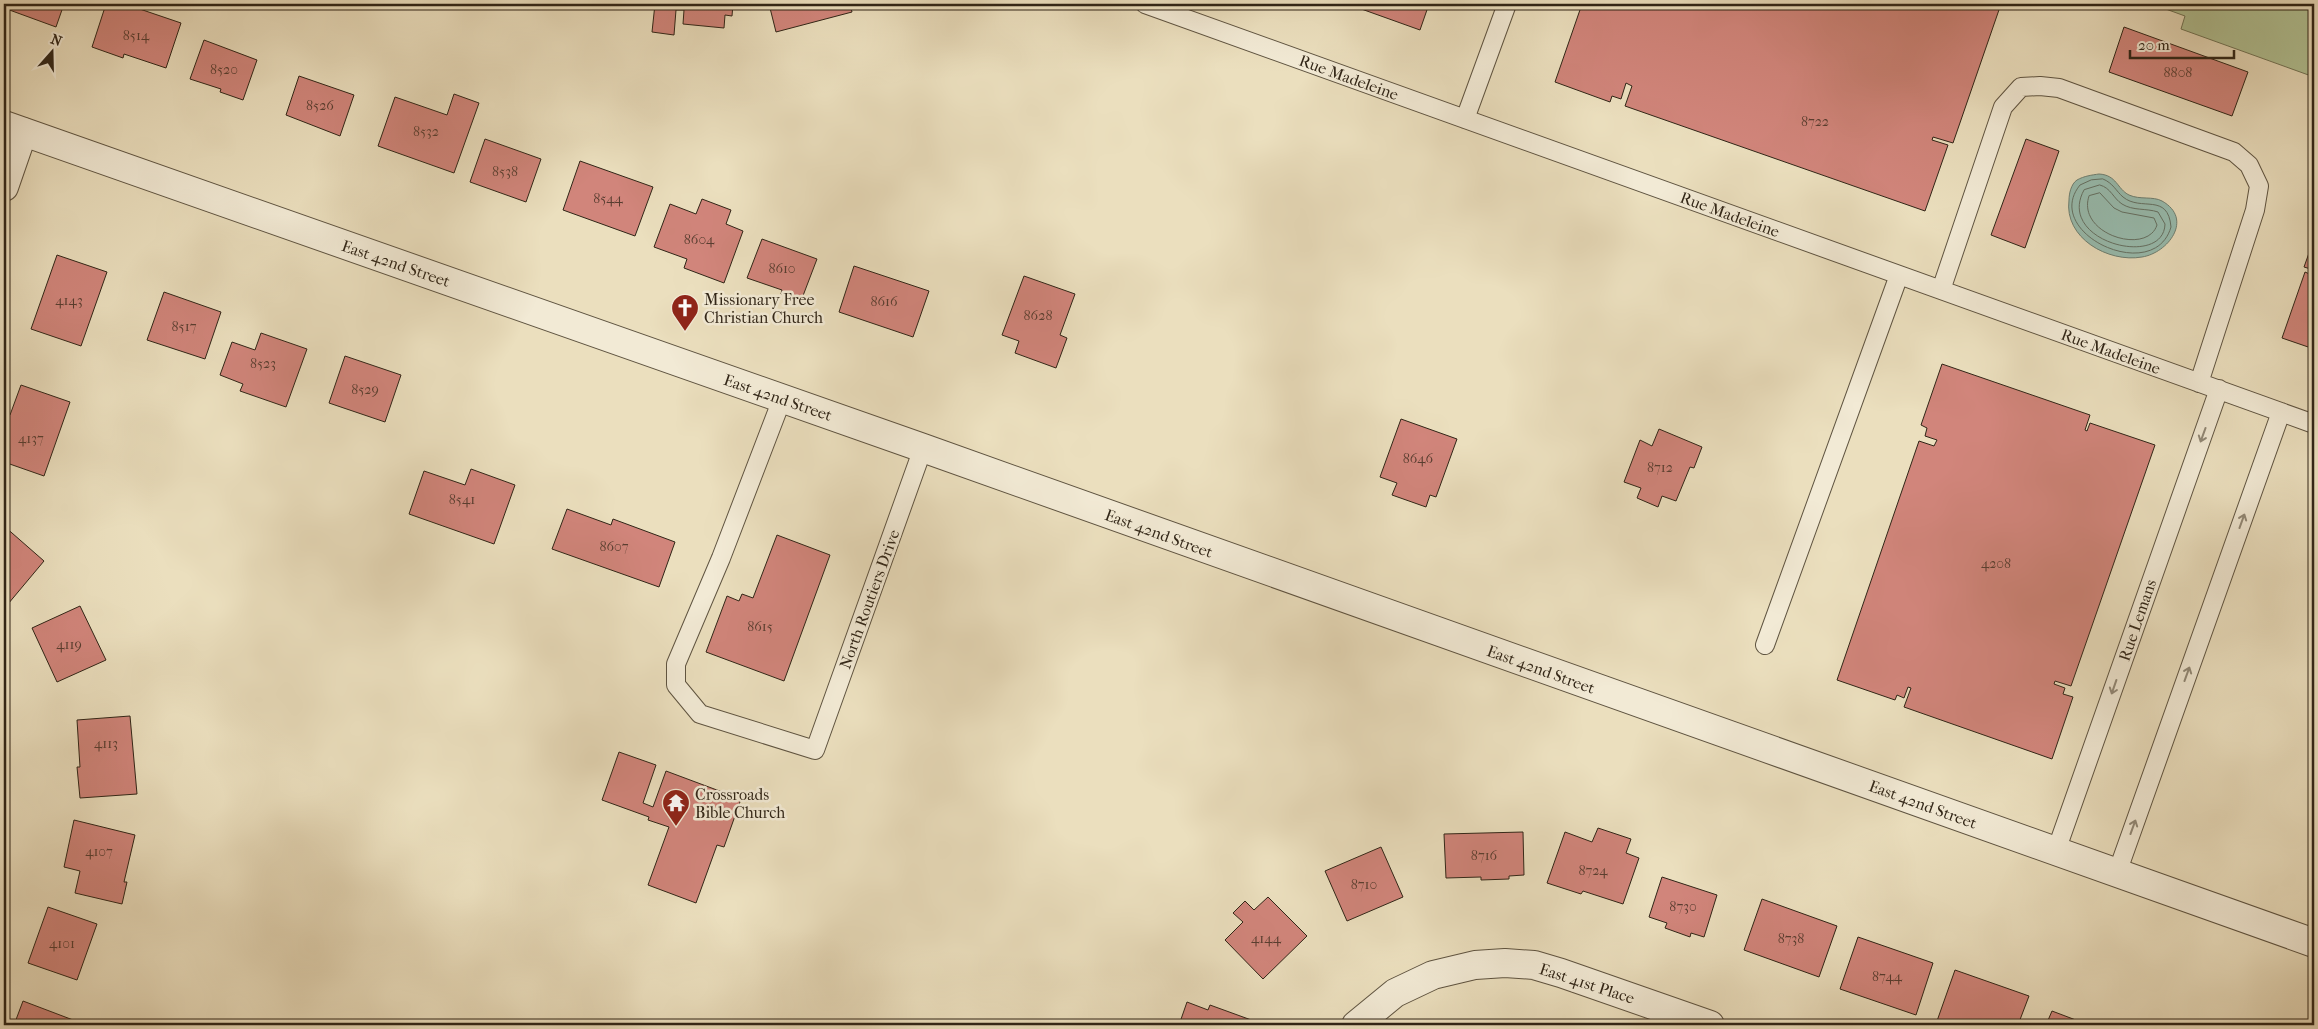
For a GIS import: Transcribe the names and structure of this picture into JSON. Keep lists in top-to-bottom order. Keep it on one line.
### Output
{"streets":{"street":["East 42nd Street","East 41st Place"],"lane":["Rue Madeleine","North Routiers Drive","Rue Lemans"]},"crossings":[["Rue Madeleine","Rue Lemans"],["East 42nd Street","North Routiers Drive"],["East 42nd Street","Rue Lemans"]],"places":{"church":["Missionary Free Christian Church"],"temple":["Crossroads Bible Church"]},"house_numbers":["8514","8520","8808","8526","8722","8532","8538","8544","8604","8610","4143","8616","8628","8517","8523","8529","4137","8646","8712","8541","8607","4208","8615","4119","4113","4107","8716","8724","8710","8730","4144","8738","4101","8744"],"scale_bar":"20 m","north":"top"}
